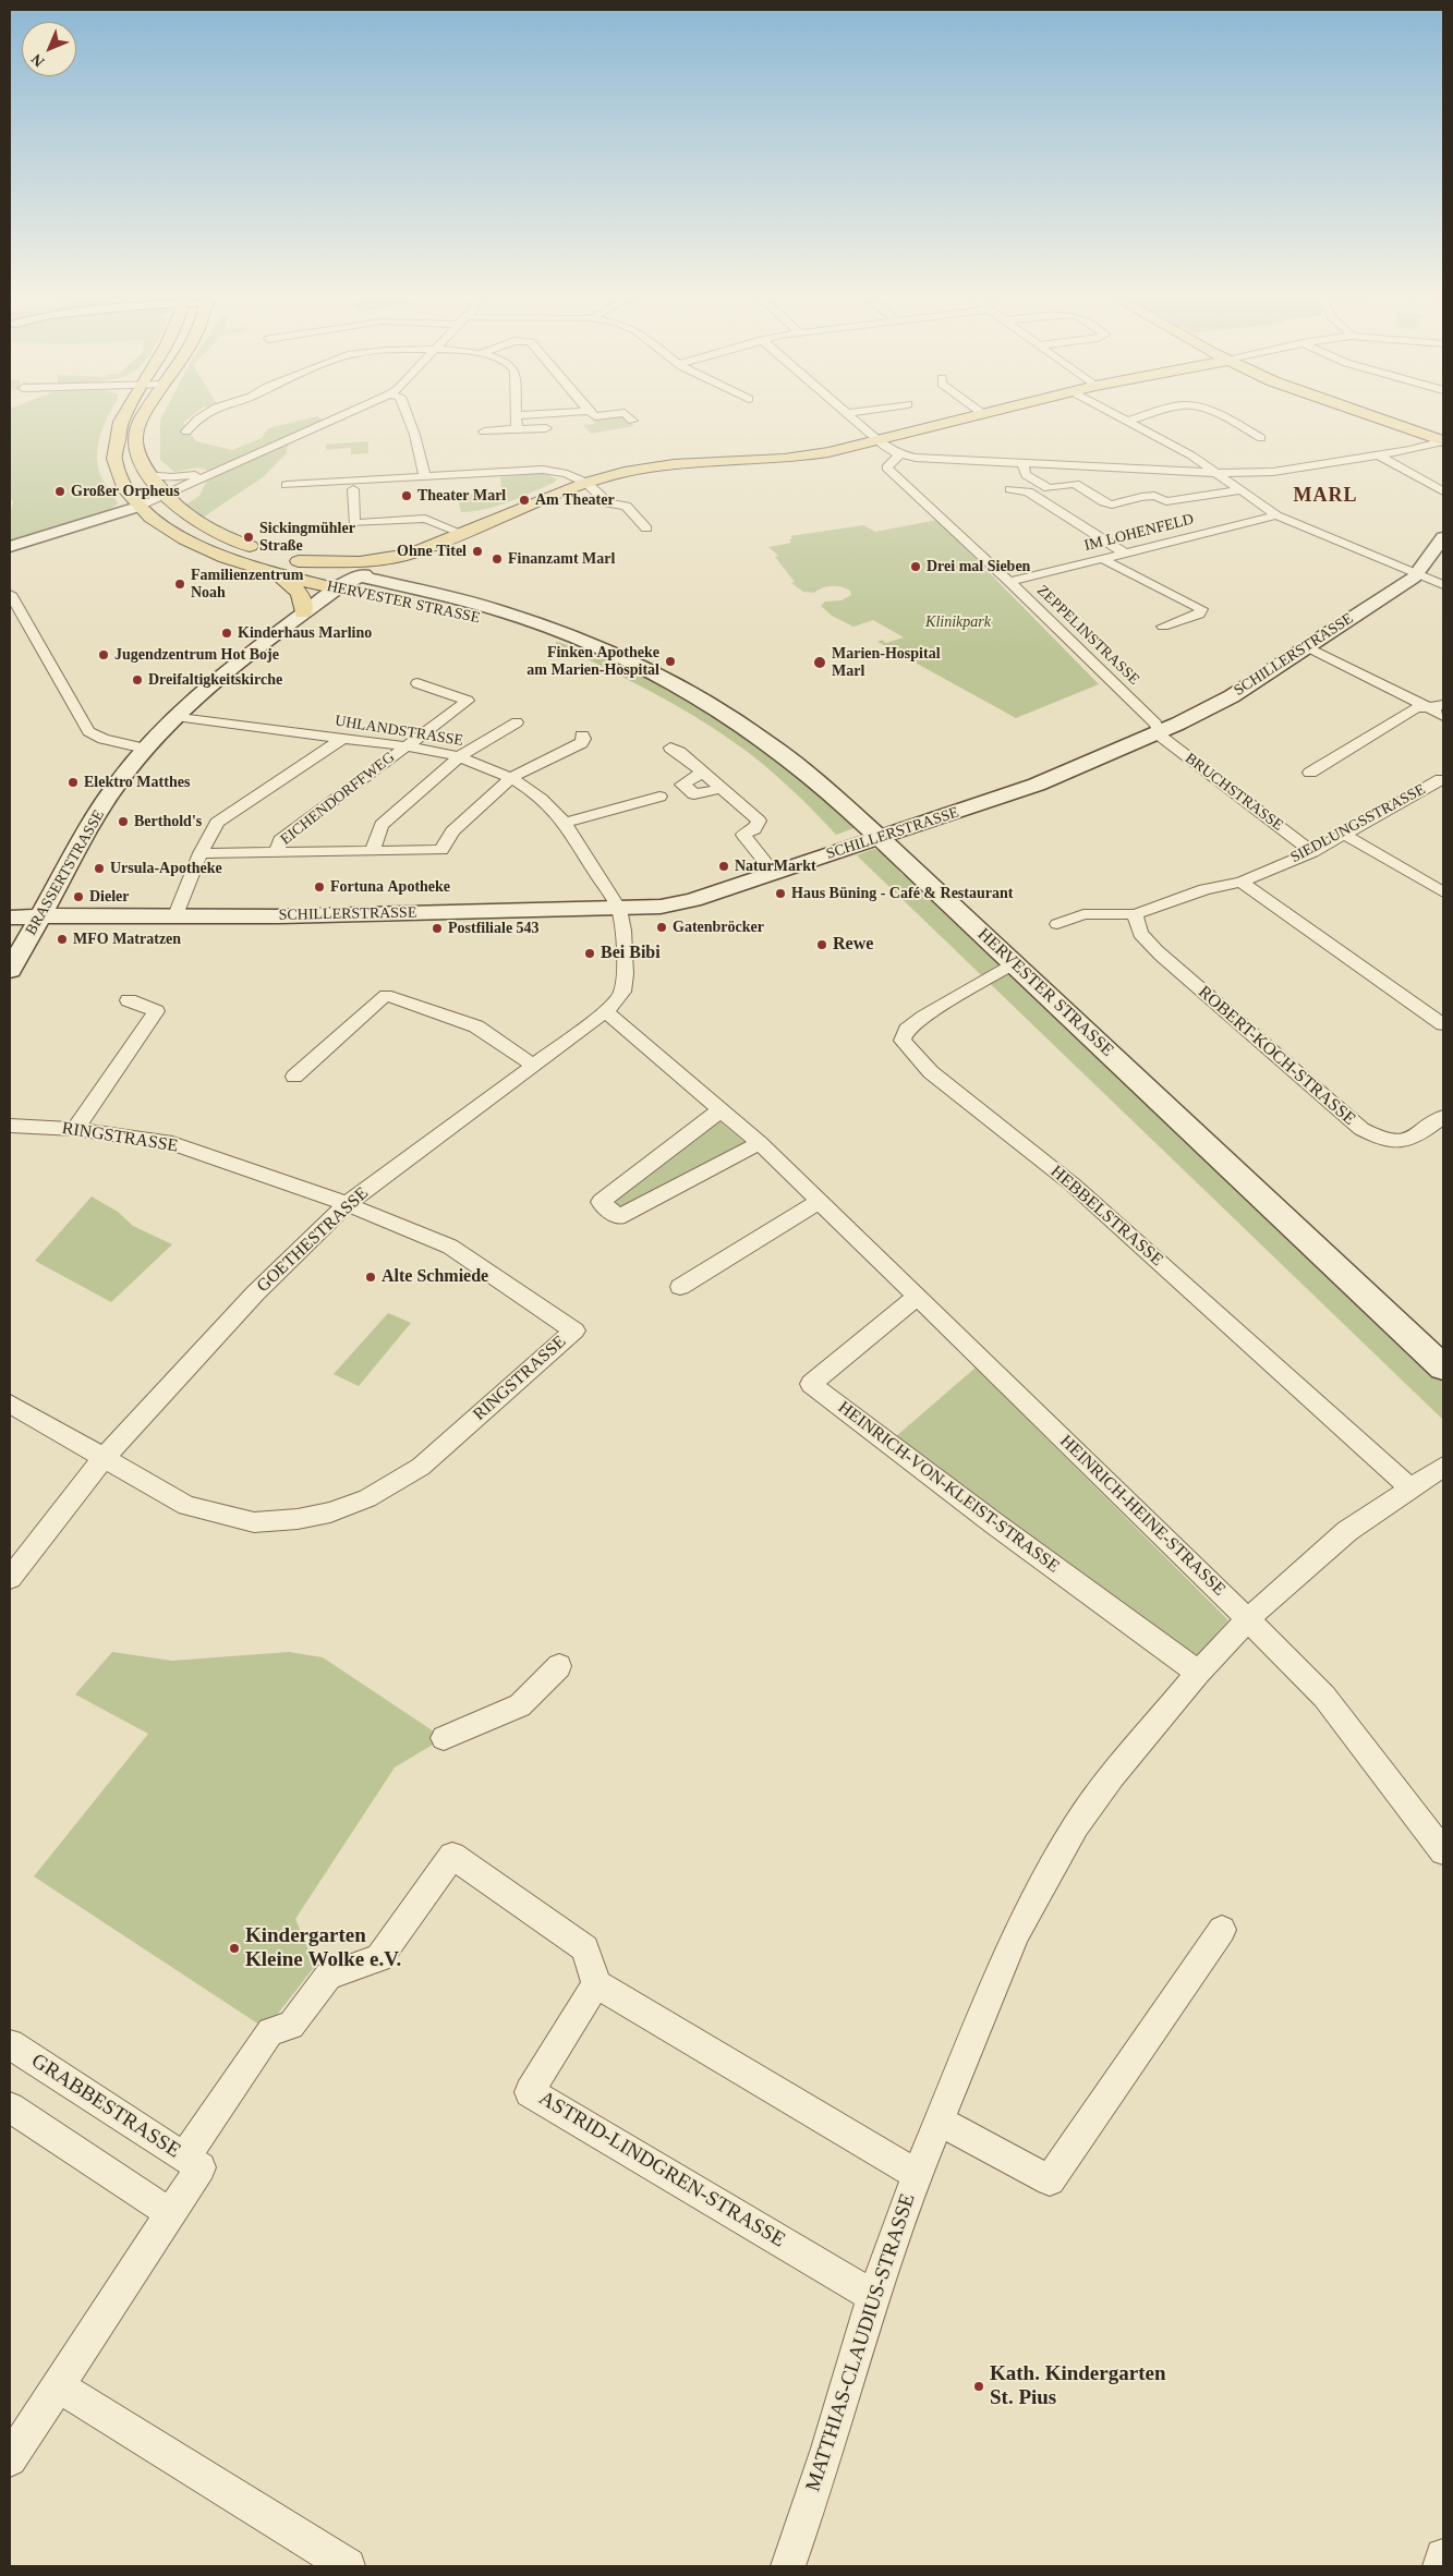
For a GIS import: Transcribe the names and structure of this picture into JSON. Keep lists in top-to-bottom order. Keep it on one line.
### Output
{"streets":{"main road":["HERVESTER STRASSE","SCHILLERSTRASSE","BRASSERTSTRASSE"],"street":["IM LOHENFELD","ZEPPELINSTRASSE","UHLANDSTRASSE","BRUCHSTRASSE","EICHENDORFFWEG","SIEDLUNGSSTRASSE","ROBERT-KOCH-STRASSE","RINGSTRASSE","HEBBELSTRASSE","GOETHESTRASSE","HEINRICH-VON-KLEIST-STRASSE","HEINRICH-HEINE-STRASSE","GRABBESTRASSE","ASTRID-LINDGREN-STRASSE","MATTHIAS-CLAUDIUS-STRASSE"]},"crossings":[["IM LOHENFELD","ZEPPELINSTRASSE"],["HERVESTER STRASSE","SCHILLERSTRASSE"],["HERVESTER STRASSE","BRASSERTSTRASSE"],["HERVESTER STRASSE","HEBBELSTRASSE"],["ZEPPELINSTRASSE","SCHILLERSTRASSE"],["ZEPPELINSTRASSE","BRUCHSTRASSE"],["SCHILLERSTRASSE","UHLANDSTRASSE"],["SCHILLERSTRASSE","BRUCHSTRASSE"],["SCHILLERSTRASSE","BRASSERTSTRASSE"],["SCHILLERSTRASSE","GOETHESTRASSE"],["UHLANDSTRASSE","EICHENDORFFWEG"],["UHLANDSTRASSE","BRASSERTSTRASSE"],["UHLANDSTRASSE","GOETHESTRASSE"],["BRUCHSTRASSE","SIEDLUNGSSTRASSE"],["RINGSTRASSE","GOETHESTRASSE"],["HEBBELSTRASSE","MATTHIAS-CLAUDIUS-STRASSE"],["GOETHESTRASSE","HEINRICH-HEINE-STRASSE"],["HEINRICH-VON-KLEIST-STRASSE","HEINRICH-HEINE-STRASSE"],["HEINRICH-VON-KLEIST-STRASSE","MATTHIAS-CLAUDIUS-STRASSE"],["HEINRICH-HEINE-STRASSE","MATTHIAS-CLAUDIUS-STRASSE"],["ASTRID-LINDGREN-STRASSE","MATTHIAS-CLAUDIUS-STRASSE"]],"districts":["MARL"],"parks":["Klinikpark"],"places":["Großer Orpheus","Theater Marl","Am Theater","Sickingmühler Straße","Ohne Titel","Finanzamt Marl","Drei mal Sieben","Familienzentrum Noah","Kinderhaus Marlino","Jugendzentrum Hot Boje","Finken Apotheke am Marien-Hospital","Marien-Hospital Marl","Dreifaltigkeitskirche","Elektro Matthes","Berthold's","NaturMarkt","Ursula-Apotheke","Fortuna Apotheke","Haus Büning - Café & Restaurant","Dieler","Gatenbröcker","Postfiliale 543","MFO Matratzen","Rewe","Bei Bibi","Alte Schmiede","Kindergarten Kleine Wolke e.V.","Kath. Kindergarten St. Pius"],"north":"bottom left"}
